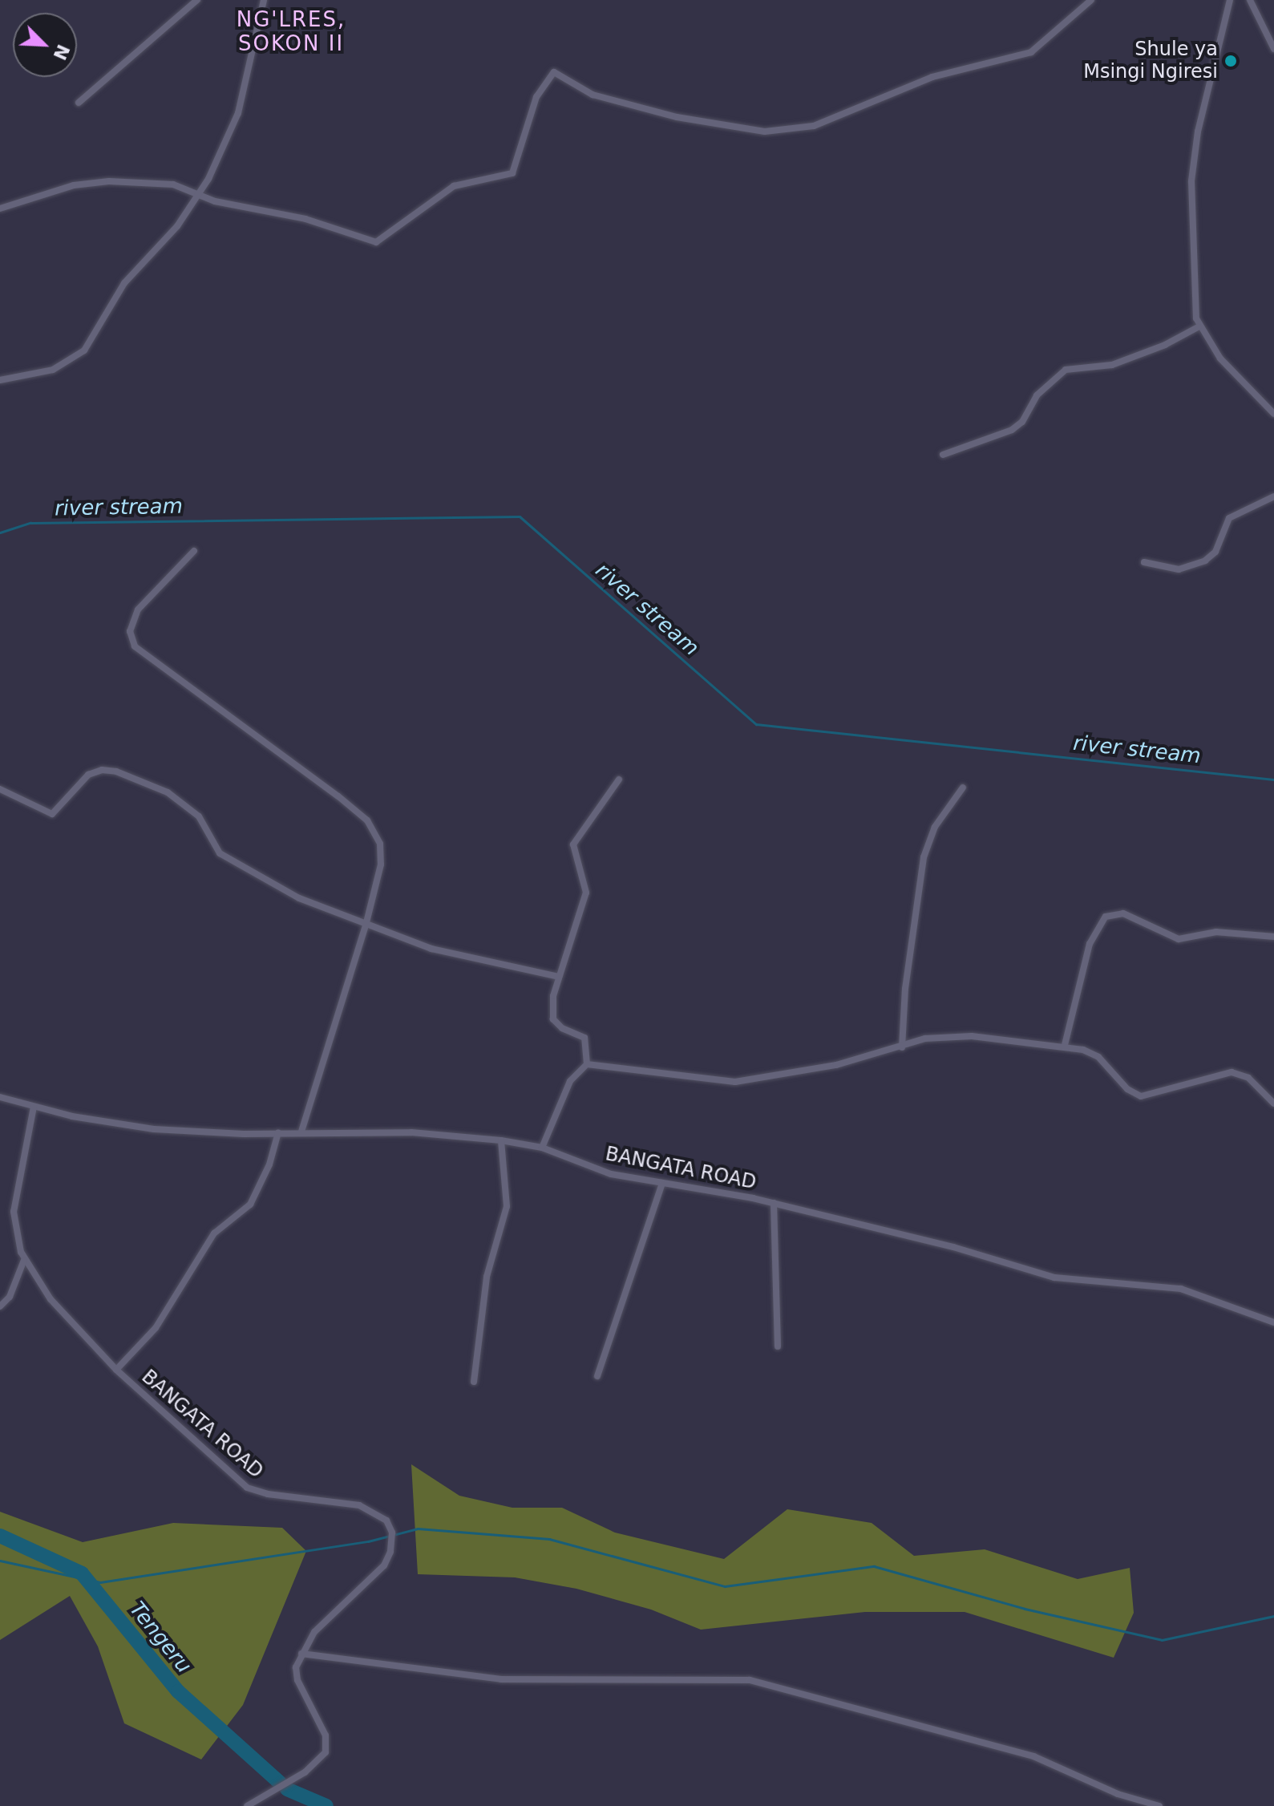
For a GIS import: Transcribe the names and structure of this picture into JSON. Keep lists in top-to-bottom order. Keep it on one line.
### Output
{"streets":{"street":["BANGATA ROAD"]},"districts":["NG'LRES, SOKON II"],"water":["river stream","Tengeru"],"places":["Shule ya Msingi Ngiresi"],"north":"bottom right"}
